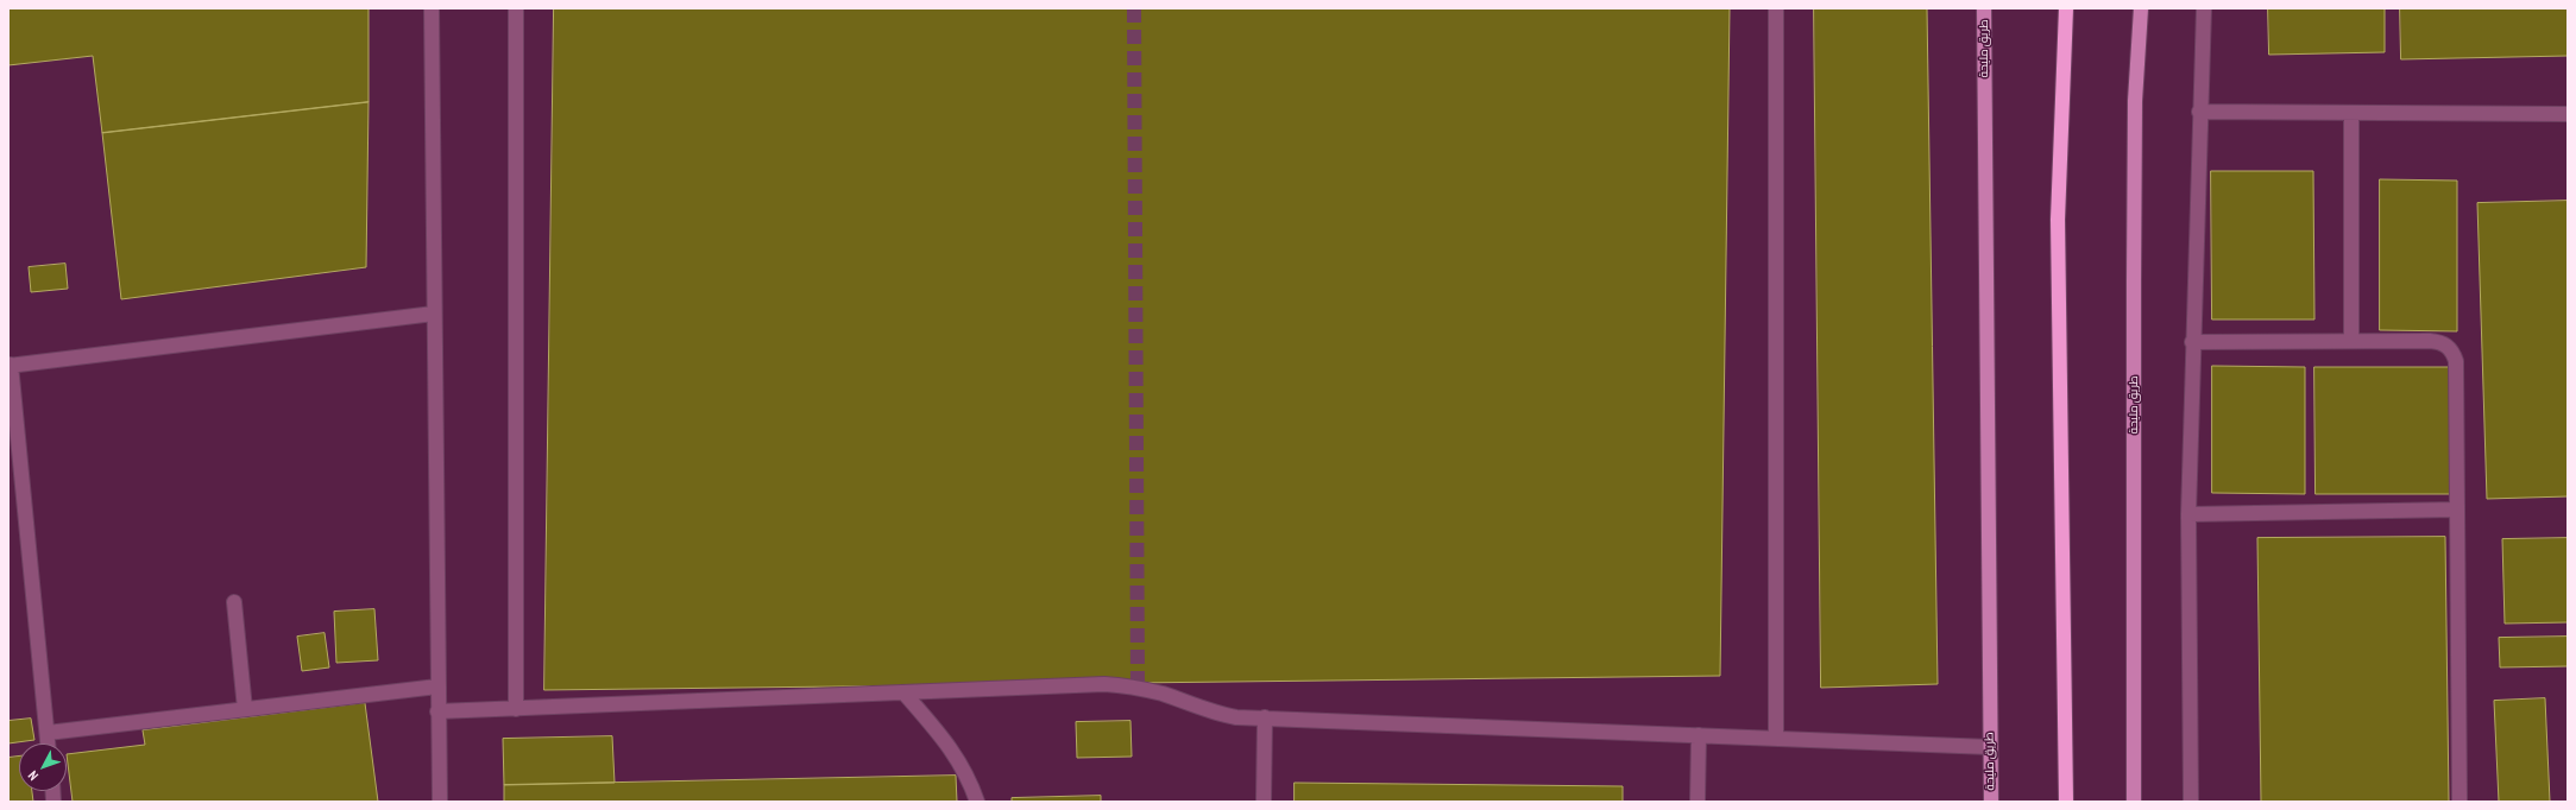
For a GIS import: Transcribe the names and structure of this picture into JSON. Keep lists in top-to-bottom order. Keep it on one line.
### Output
{"streets":{"main road":["طريق مليحة"]},"north":"bottom left"}
